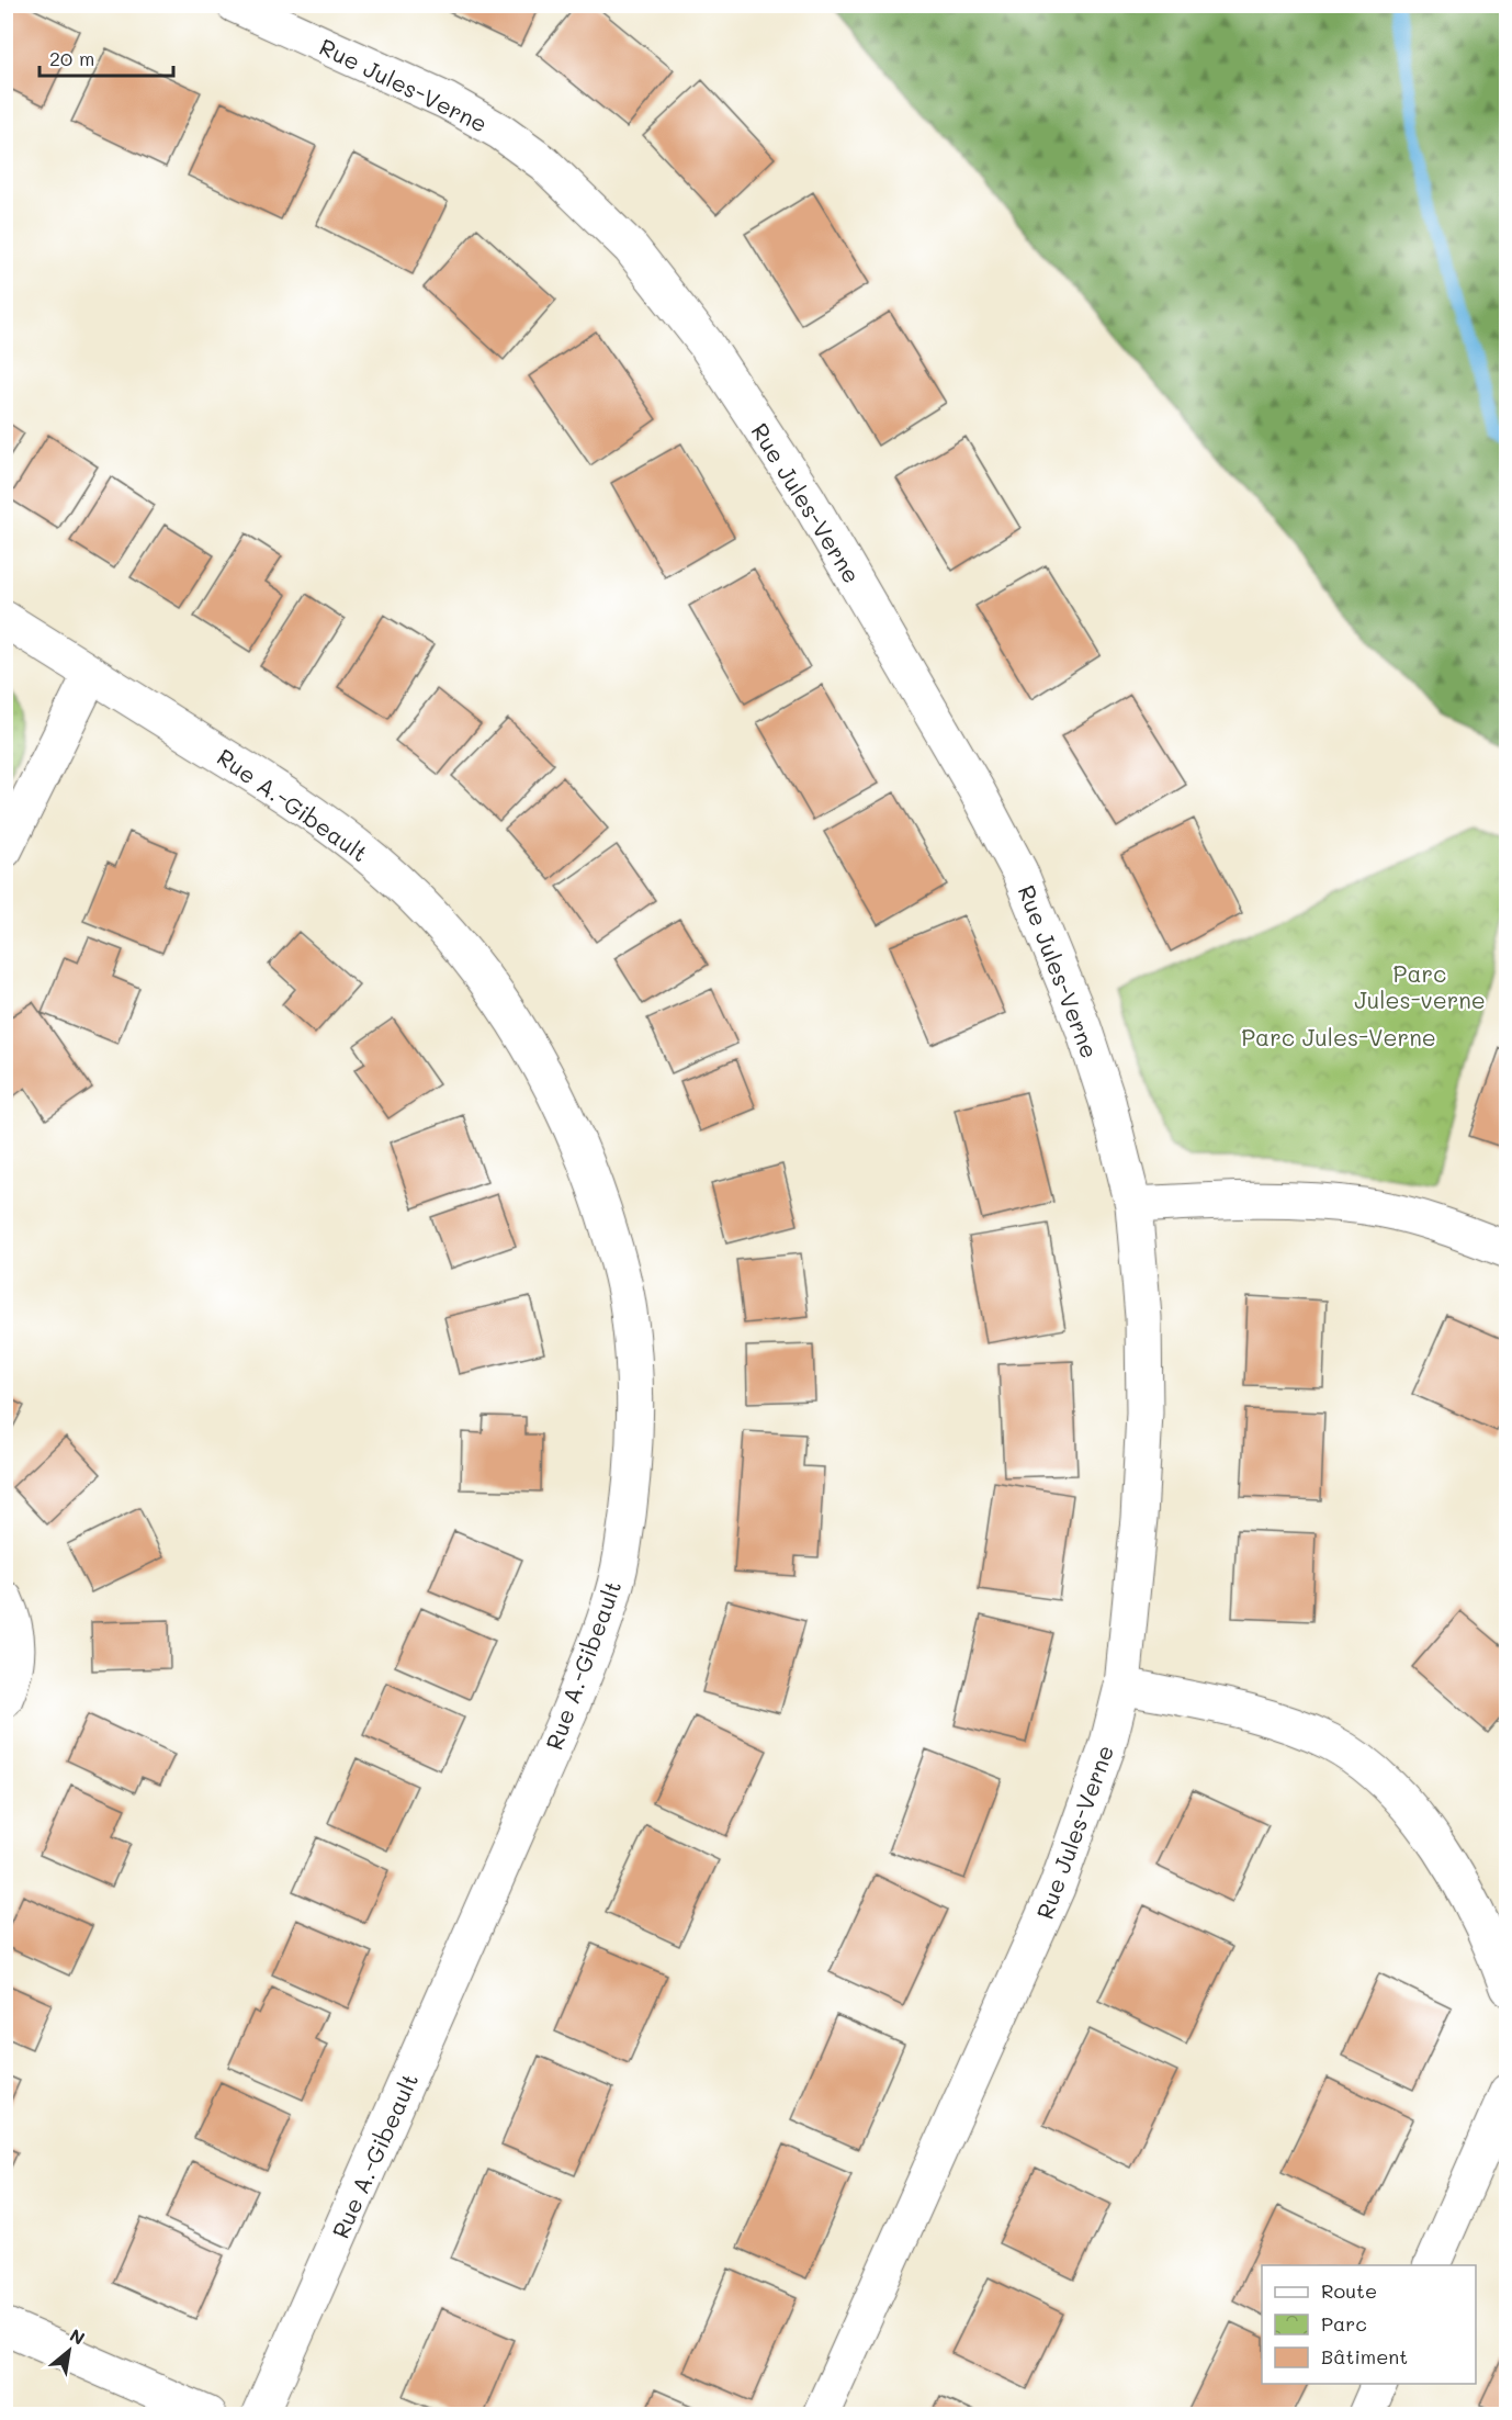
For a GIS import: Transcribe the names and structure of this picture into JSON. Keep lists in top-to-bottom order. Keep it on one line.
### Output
{"streets":{"street":["Rue Jules-Verne","Rue A.-Gibeault"]},"parks":["Parc Jules-verne","Parc Jules-Verne"],"legend":["Route","Parc","Bâtiment"],"scale_bar":"20 m","north":"top right"}
